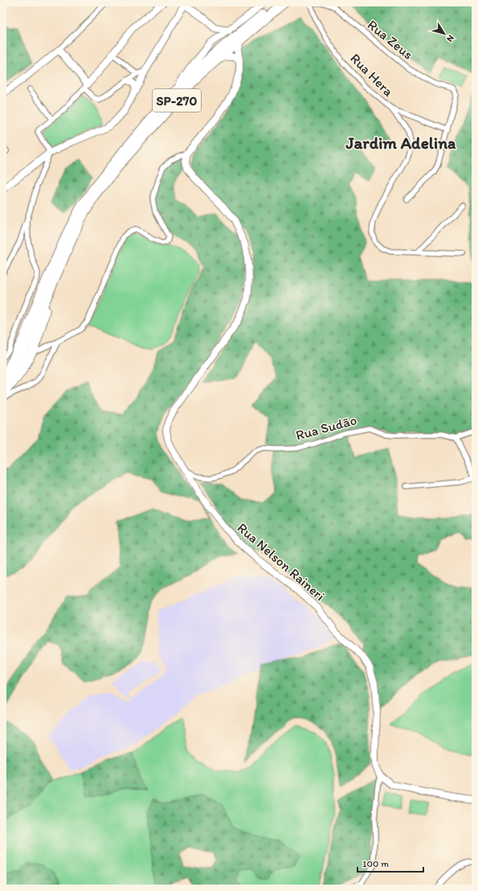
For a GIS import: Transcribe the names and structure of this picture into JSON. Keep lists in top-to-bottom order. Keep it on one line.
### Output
{"streets":{"highway":["SP-270"],"main road":["Rua Nelson Raineri"],"street":["Rua Zeus","Rua Hera","Rua Sudão"]},"crossings":[["Rua Zeus","Rua Hera"],["Rua Sudão","Rua Nelson Raineri"]],"districts":["Jardim Adelina"],"scale_bar":"100 m","north":"bottom right"}
